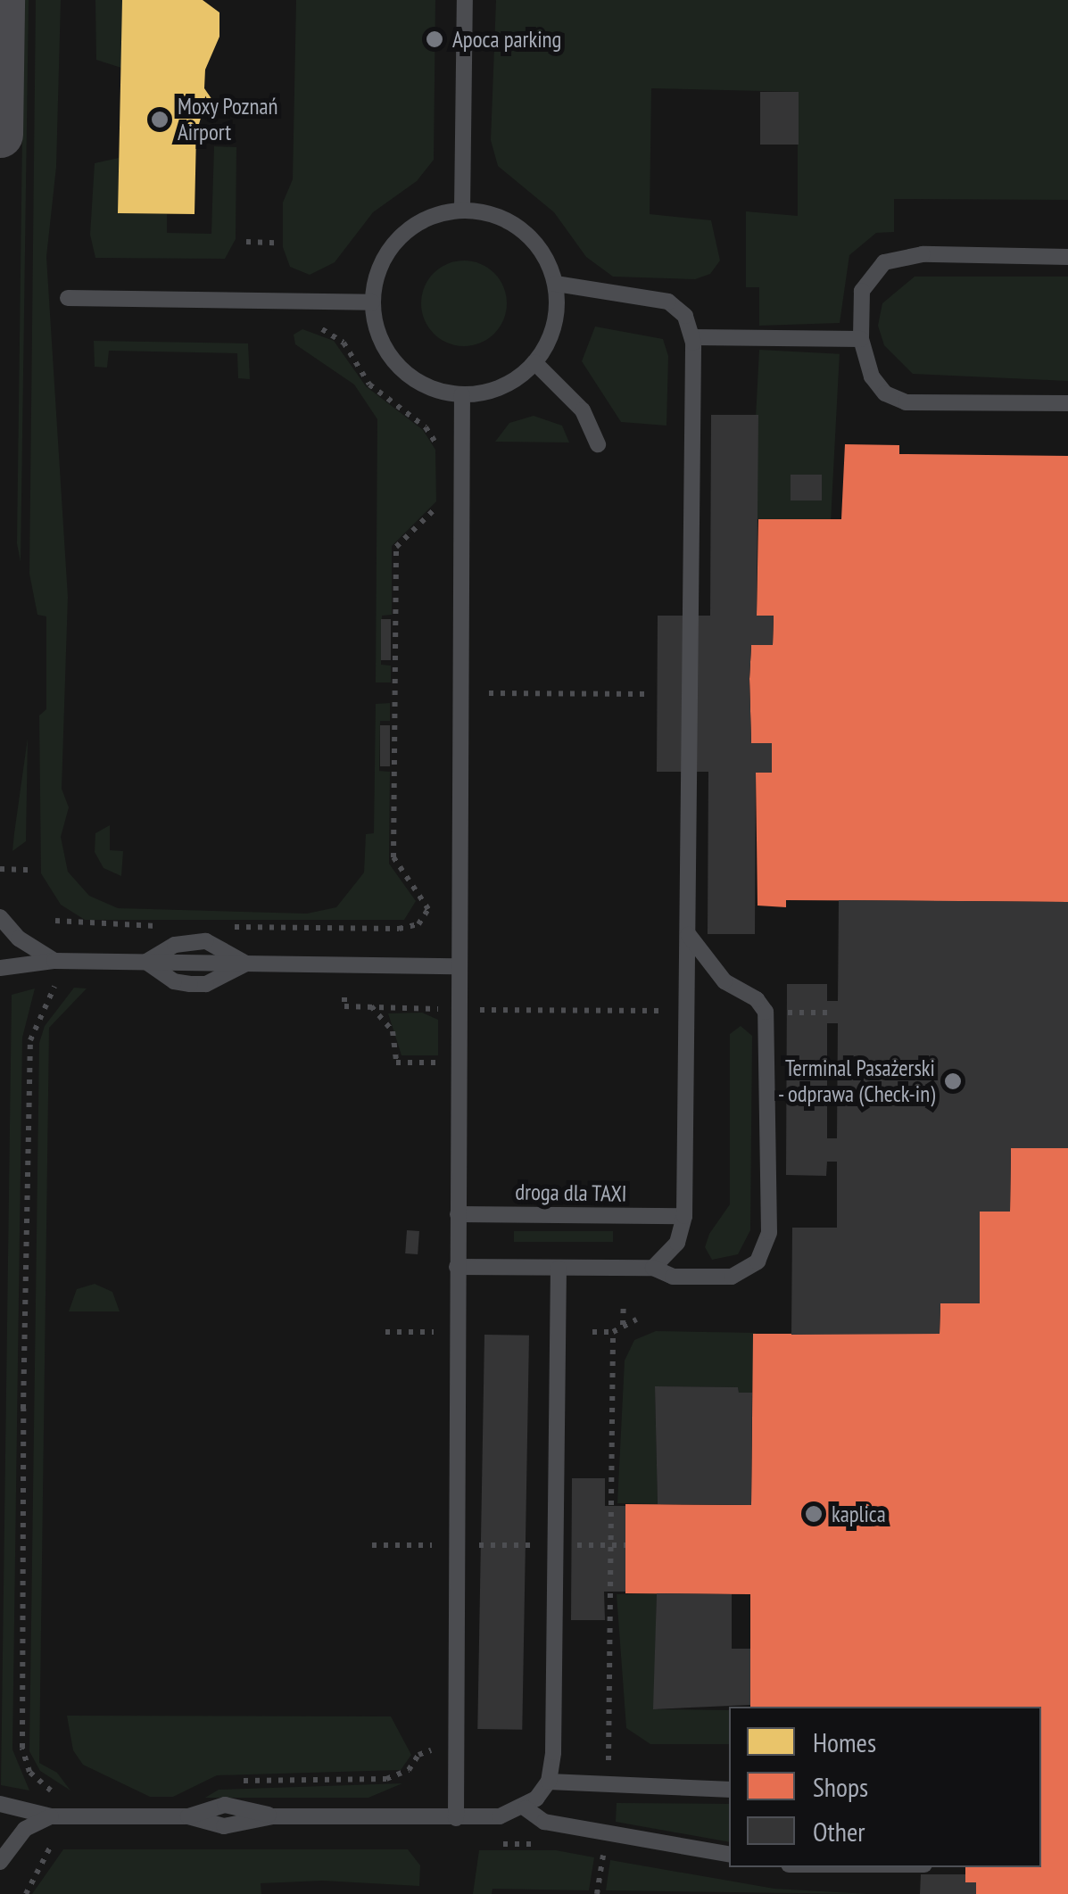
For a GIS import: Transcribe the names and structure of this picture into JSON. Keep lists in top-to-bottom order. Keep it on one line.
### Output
{"streets":{"lane":["droga dla TAXI"]},"places":["Apoca parking","Moxy Poznań Airport","Terminal Pasażerski - odprawa (Check-in)","kaplica"],"legend":["Homes","Shops","Other"]}
